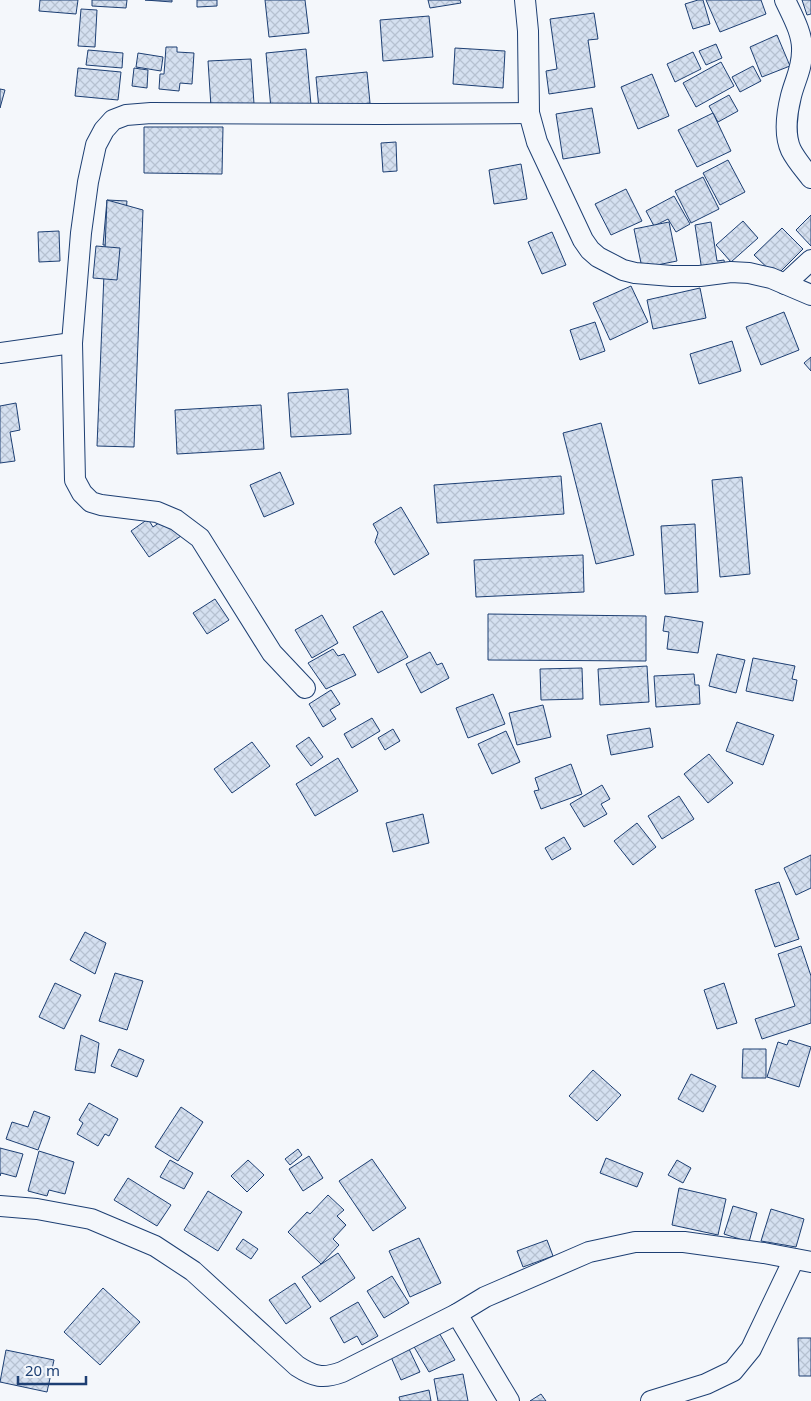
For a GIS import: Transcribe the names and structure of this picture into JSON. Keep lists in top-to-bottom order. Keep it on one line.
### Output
{"scale_bar":"20 m"}
